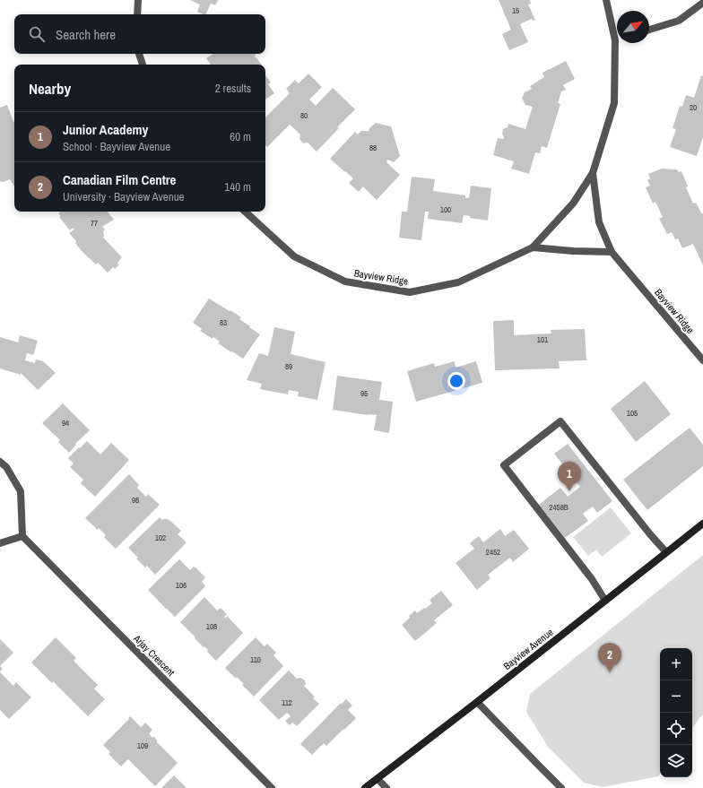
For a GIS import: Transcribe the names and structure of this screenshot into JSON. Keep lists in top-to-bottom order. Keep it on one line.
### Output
{"streets":{"main road":["Bayview Avenue"],"street":["Bayview Ridge","Arjay Crescent"]},"house_numbers":["15","20","80","88","100","77","83","101","89","95","105","94","98","2458B","102","2452","106","108","110","112","109"],"north":"top right","page":{"search":"Search here","heading":["Nearby","2 results"],"list":[{"mark":"1","name":"Junior Academy","note":"School · Bayview Avenue","value":"60 m"},{"mark":"2","name":"Canadian Film Centre","note":"University · Bayview Avenue","value":"140 m"}],"pins":["1","2"],"map_buttons":["+","−"]}}
